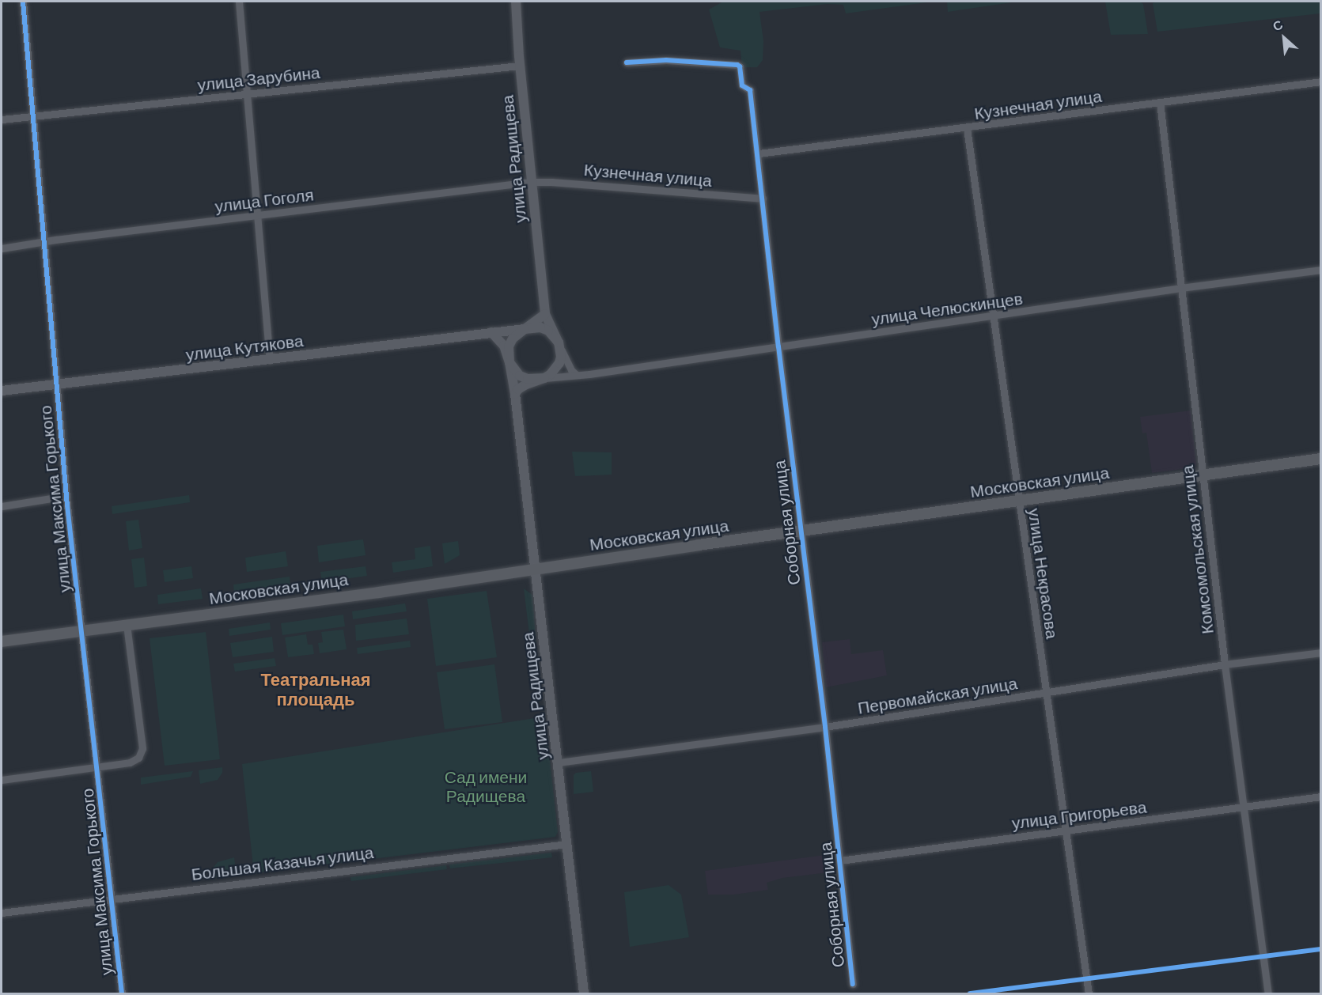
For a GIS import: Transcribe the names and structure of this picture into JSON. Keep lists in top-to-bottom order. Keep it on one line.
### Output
{"streets":{"main road":["Московская улица"],"street":["улица Зарубина","Кузнечная улица","улица Радищева","улица Гоголя","улица Челюскинцев","улица Кутякова","улица Максима Горького","Соборная улица","Комсомольская улица","улица Некрасова","Первомайская улица","улица Григорьева","Большая Казачья улица"]},"crossings":[["улица Зарубина","улица Радищева"],["улица Зарубина","улица Максима Горького"],["Кузнечная улица","улица Радищева"],["Кузнечная улица","улица Гоголя"],["Кузнечная улица","Соборная улица"],["Кузнечная улица","Комсомольская улица"],["Кузнечная улица","улица Некрасова"],["улица Радищева","улица Гоголя"],["улица Радищева","улица Челюскинцев"],["улица Радищева","улица Кутякова"],["улица Радищева","Московская улица"],["улица Радищева","Первомайская улица"],["улица Радищева","Большая Казачья улица"],["улица Гоголя","улица Максима Горького"],["улица Челюскинцев","улица Кутякова"],["улица Челюскинцев","Соборная улица"],["улица Челюскинцев","Комсомольская улица"],["улица Челюскинцев","улица Некрасова"],["улица Кутякова","улица Максима Горького"],["Московская улица","улица Максима Горького"],["Московская улица","Соборная улица"],["Московская улица","Комсомольская улица"],["Московская улица","улица Некрасова"],["улица Максима Горького","Большая Казачья улица"],["Соборная улица","Первомайская улица"],["Соборная улица","улица Григорьева"],["Комсомольская улица","Первомайская улица"],["Комсомольская улица","улица Григорьева"],["улица Некрасова","Первомайская улица"],["улица Некрасова","улица Григорьева"]],"districts":["Театральная площадь"],"parks":["Сад имени Радищева"],"north":"top left"}
